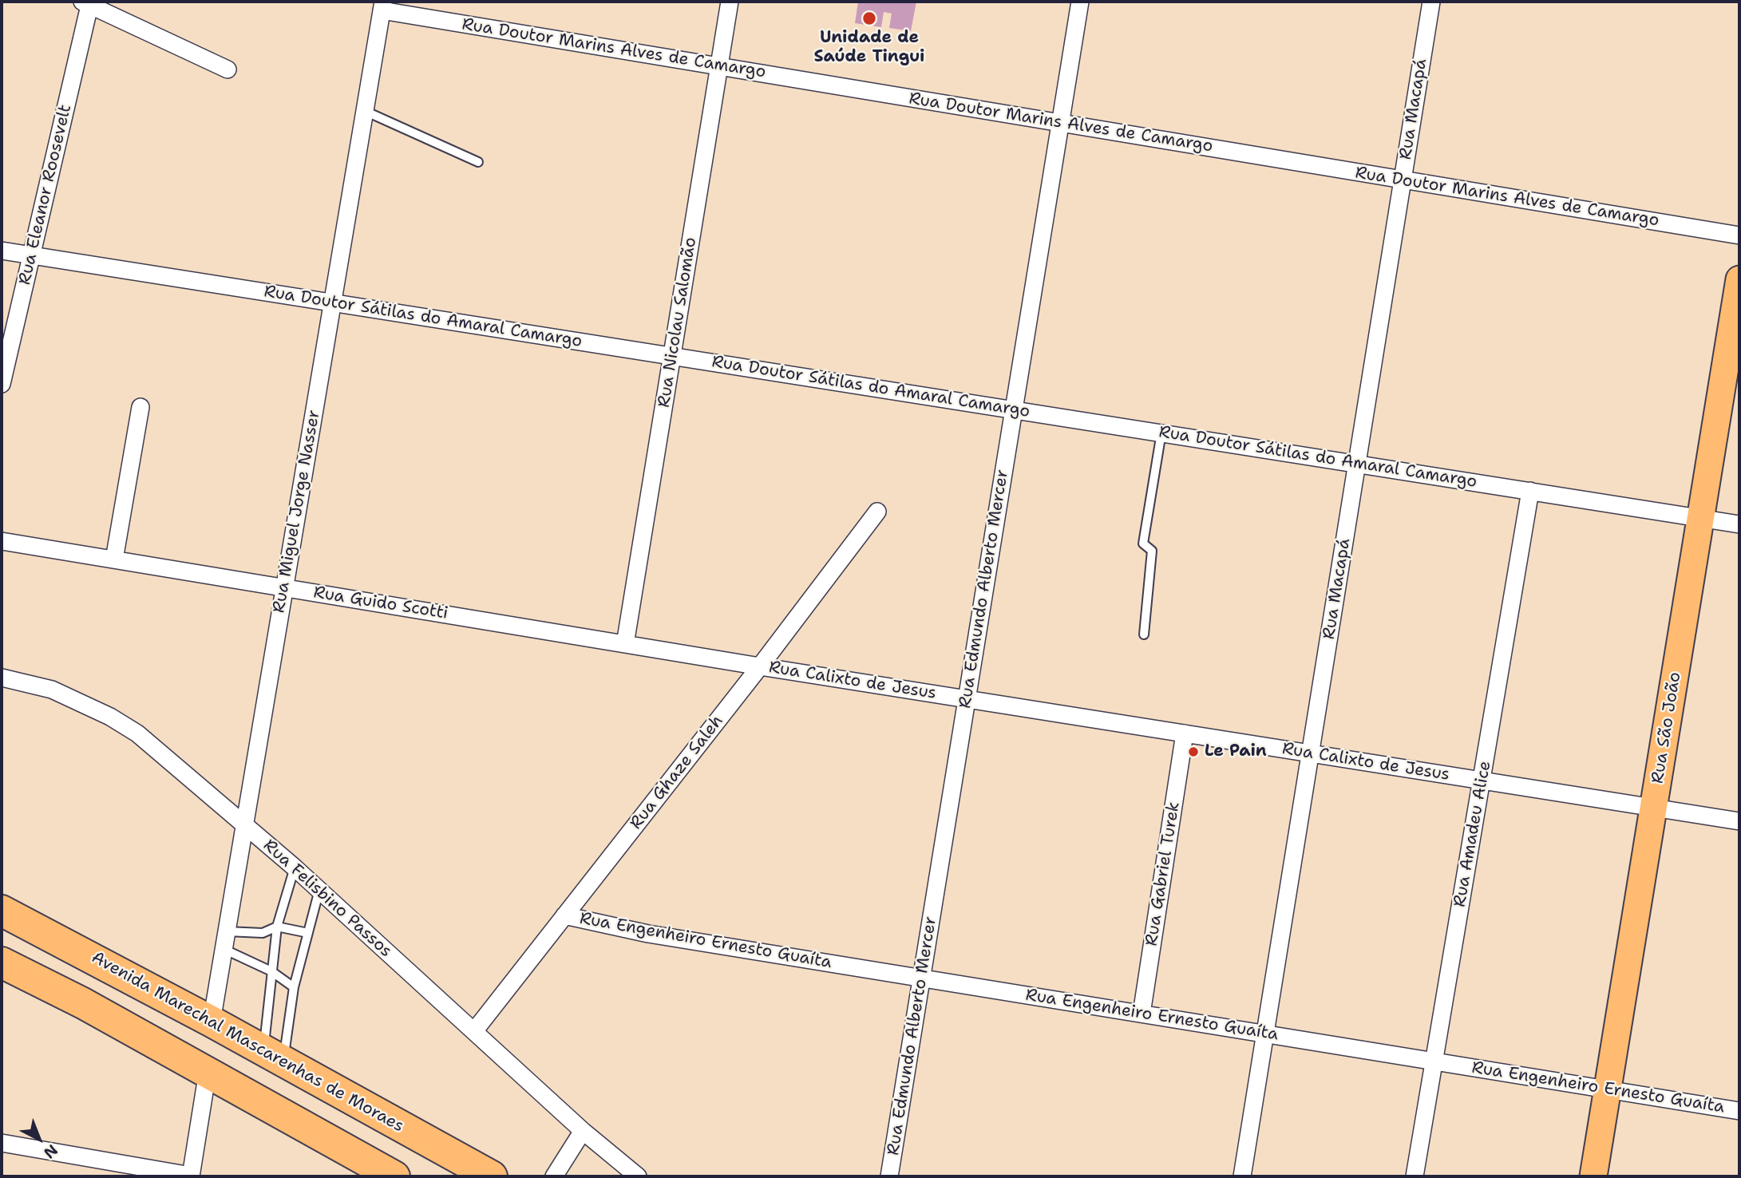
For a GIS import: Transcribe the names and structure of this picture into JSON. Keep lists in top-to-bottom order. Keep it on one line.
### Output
{"streets":{"highway":["Avenida Marechal Mascarenhas de Moraes"],"main road":["Rua São João"],"street":["Rua Doutor Marins Alves de Camargo","Rua Macapá","Rua Eleanor Roosevelt","Rua Doutor Sátilas do Amaral Camargo","Rua Nicolau Salomão","Rua Miguel Jorge Nasser","Rua Edmundo Alberto Mercer","Rua Guido Scotti","Rua Calixto de Jesus","Rua Ghaze Saleh","Rua Amadeu Alice","Rua Gabriel Turek","Rua Felisbino Passos","Rua Engenheiro Ernesto Guaíta"]},"crossings":[["Rua Doutor Marins Alves de Camargo","Rua Macapá"],["Rua Doutor Marins Alves de Camargo","Rua Nicolau Salomão"],["Rua Doutor Marins Alves de Camargo","Rua Miguel Jorge Nasser"],["Rua Doutor Marins Alves de Camargo","Rua Edmundo Alberto Mercer"],["Rua Macapá","Rua Doutor Sátilas do Amaral Camargo"],["Rua Macapá","Rua Calixto de Jesus"],["Rua Macapá","Rua Engenheiro Ernesto Guaíta"],["Rua Eleanor Roosevelt","Rua Doutor Sátilas do Amaral Camargo"],["Rua Doutor Sátilas do Amaral Camargo","Rua Nicolau Salomão"],["Rua Doutor Sátilas do Amaral Camargo","Rua Miguel Jorge Nasser"],["Rua Doutor Sátilas do Amaral Camargo","Rua Edmundo Alberto Mercer"],["Rua Doutor Sátilas do Amaral Camargo","Rua São João"],["Rua Doutor Sátilas do Amaral Camargo","Rua Amadeu Alice"],["Rua Nicolau Salomão","Rua Guido Scotti"],["Rua Miguel Jorge Nasser","Rua Guido Scotti"],["Rua Miguel Jorge Nasser","Rua Felisbino Passos"],["Rua Miguel Jorge Nasser","Avenida Marechal Mascarenhas de Moraes"],["Rua Edmundo Alberto Mercer","Rua Calixto de Jesus"],["Rua Edmundo Alberto Mercer","Rua Engenheiro Ernesto Guaíta"],["Rua Guido Scotti","Rua Calixto de Jesus"],["Rua Guido Scotti","Rua Ghaze Saleh"],["Rua Calixto de Jesus","Rua São João"],["Rua Calixto de Jesus","Rua Ghaze Saleh"],["Rua Calixto de Jesus","Rua Amadeu Alice"],["Rua Calixto de Jesus","Rua Gabriel Turek"],["Rua São João","Rua Engenheiro Ernesto Guaíta"],["Rua Ghaze Saleh","Rua Felisbino Passos"],["Rua Ghaze Saleh","Rua Engenheiro Ernesto Guaíta"],["Rua Amadeu Alice","Rua Engenheiro Ernesto Guaíta"],["Rua Gabriel Turek","Rua Engenheiro Ernesto Guaíta"]],"places":["Unidade de Saúde Tingui","Le Pain"],"north":"bottom right"}
